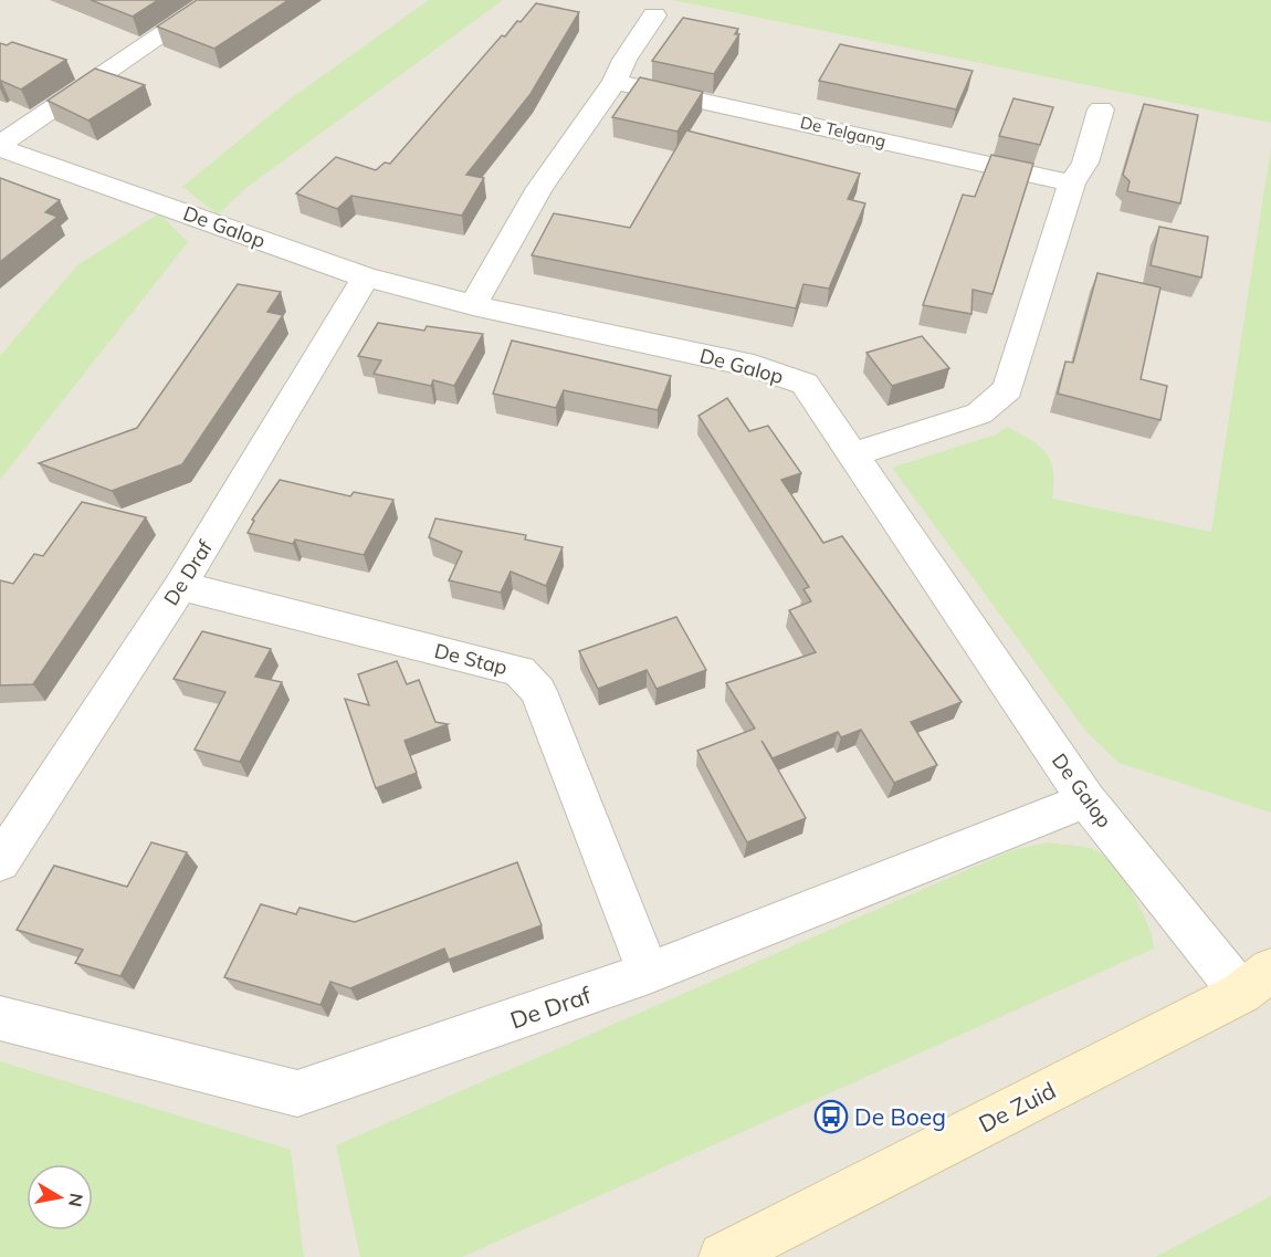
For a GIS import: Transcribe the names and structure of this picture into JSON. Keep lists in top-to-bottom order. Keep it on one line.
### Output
{"streets":{"street":["De Telgang","De Galop","De Draf","De Stap","De Zuid"]},"crossings":[["De Galop","De Draf"],["De Galop","De Zuid"],["De Draf","De Stap"]],"places":{"bus stop":["De Boeg"]},"north":"right"}
